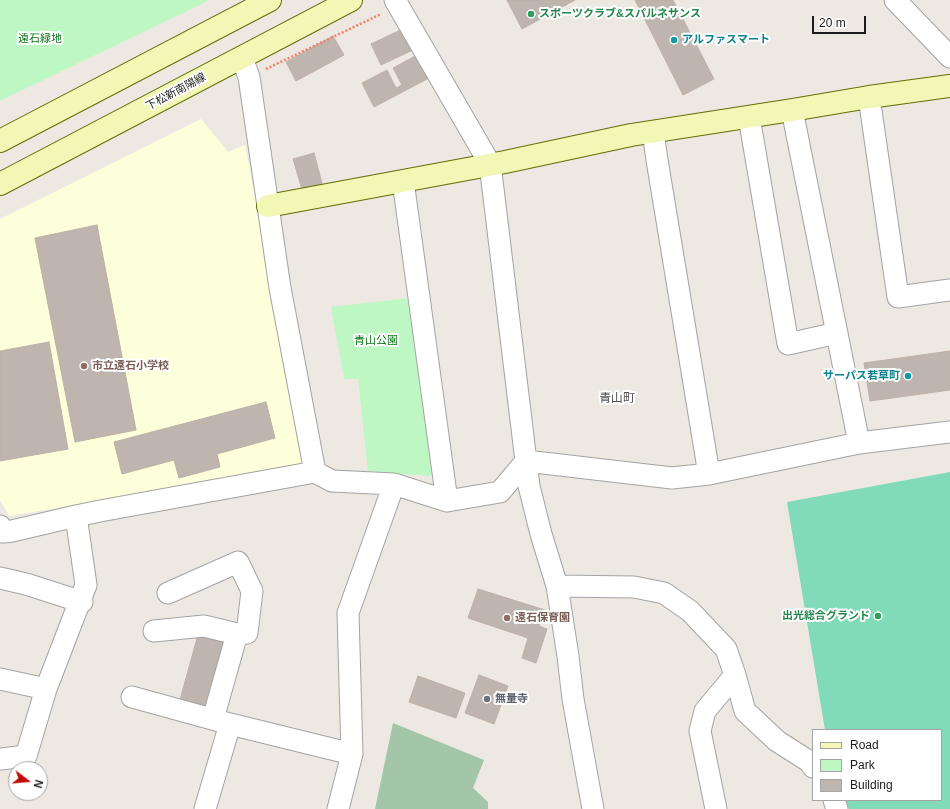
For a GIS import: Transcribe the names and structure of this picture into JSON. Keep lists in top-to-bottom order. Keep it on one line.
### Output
{"streets":{"street":["下松新南陽線"]},"districts":["青山町"],"parks":["遠石緑地","青山公園"],"places":["スポーツクラブ&スパルネサンス","アルファスマート","市立遠石小学校","サーパス若草町","出光総合グランド","遠石保育園","無量寺"],"legend":["Road","Park","Building"],"scale_bar":"20 m","north":"right"}
